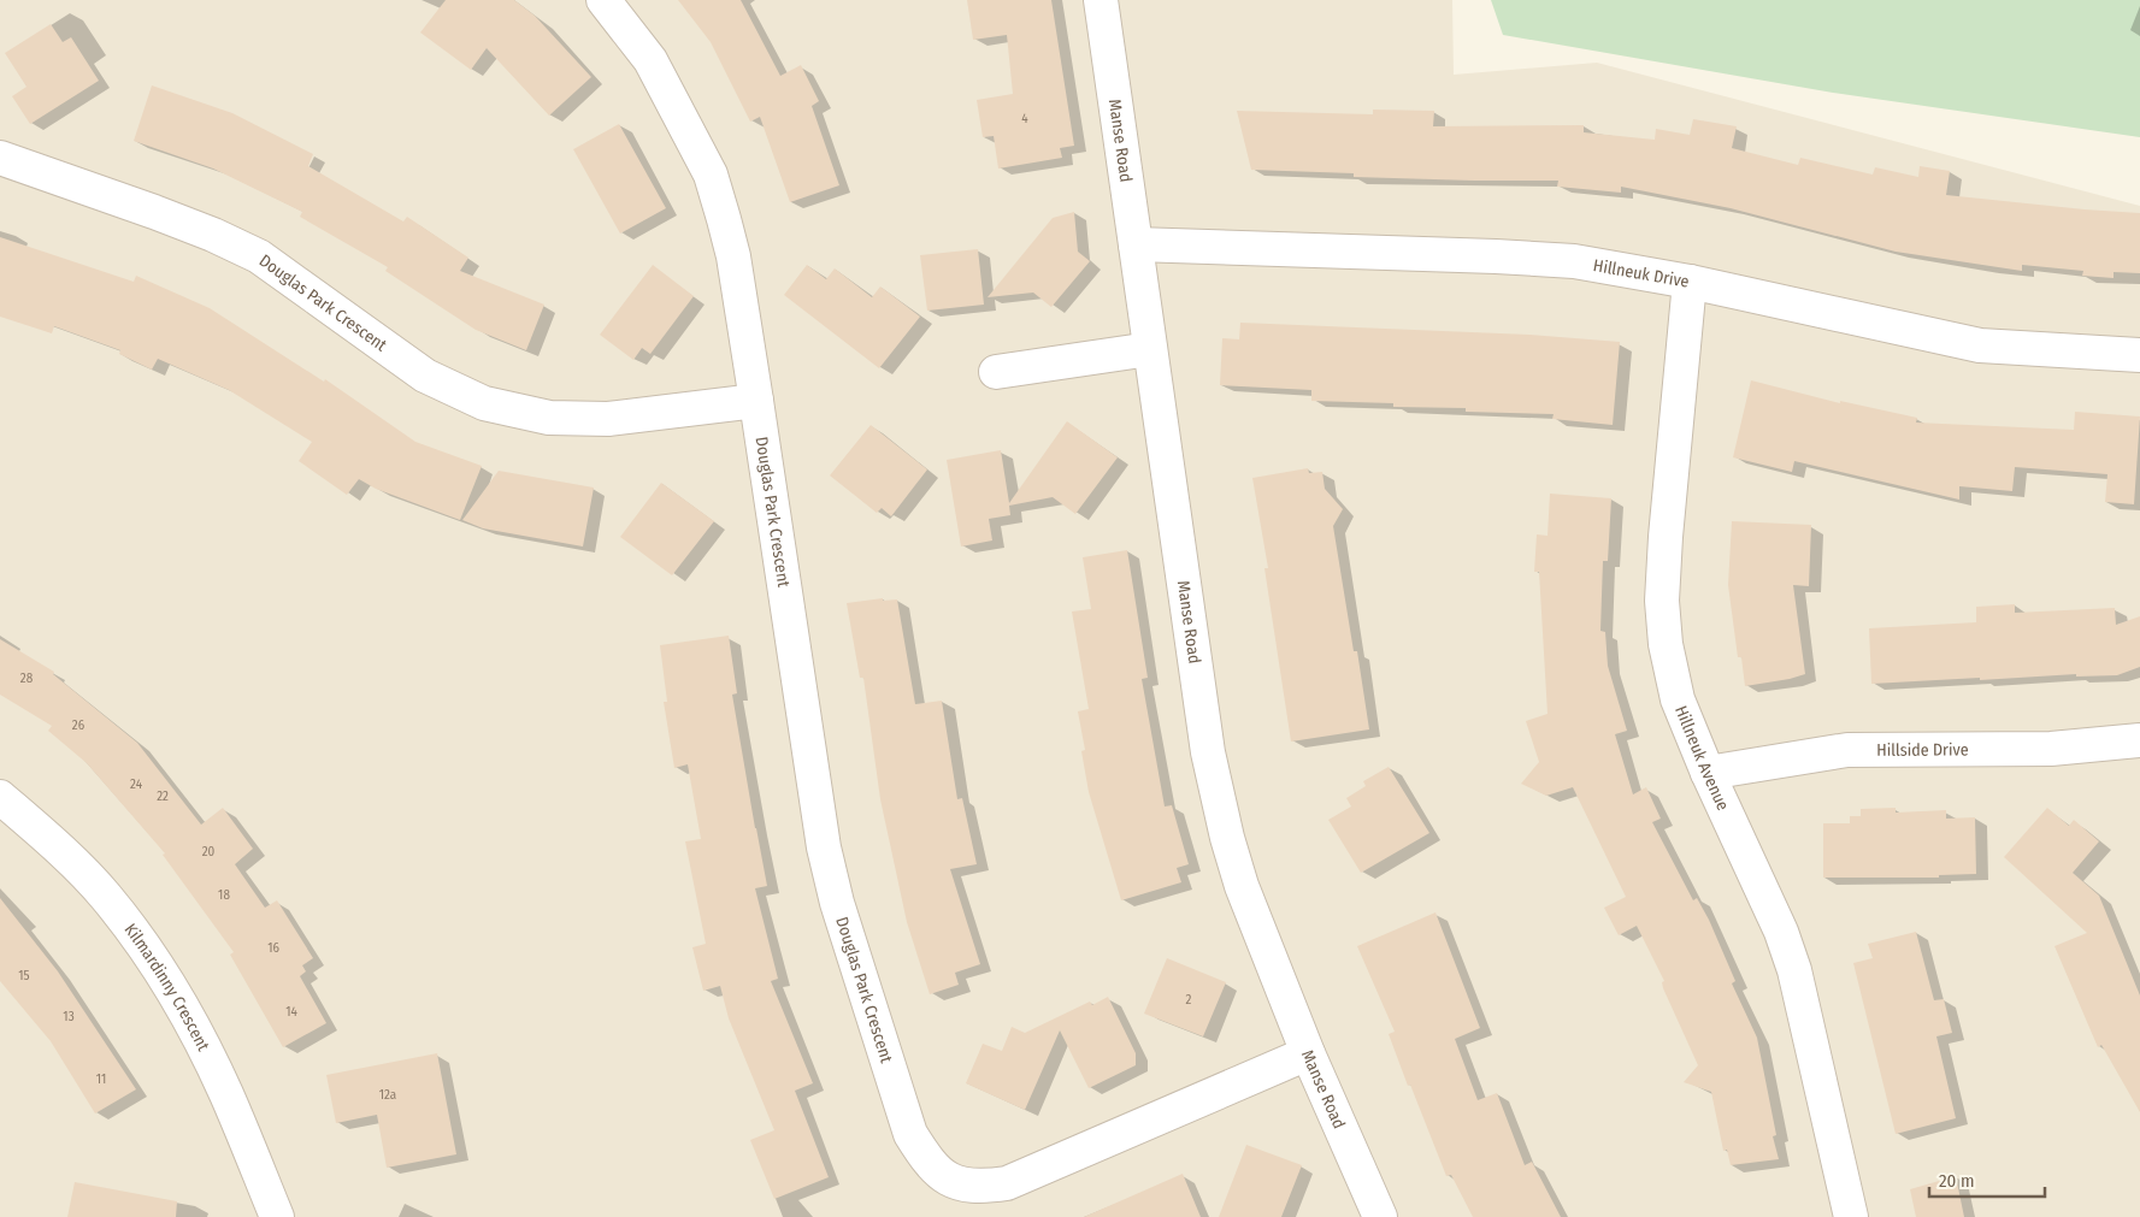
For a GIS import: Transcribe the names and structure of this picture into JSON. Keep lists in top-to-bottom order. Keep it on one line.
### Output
{"streets":{"street":["Manse Road","Hillneuk Drive","Douglas Park Crescent","Hillside Drive","Hillneuk Avenue","Kilmardinny Crescent"]},"crossings":[["Manse Road","Hillneuk Drive"],["Manse Road","Douglas Park Crescent"],["Hillneuk Drive","Hillneuk Avenue"],["Hillside Drive","Hillneuk Avenue"]],"house_numbers":["4","28","26","24","22","20","18","16","15","2","14","13","11","12a"],"scale_bar":"20 m"}
